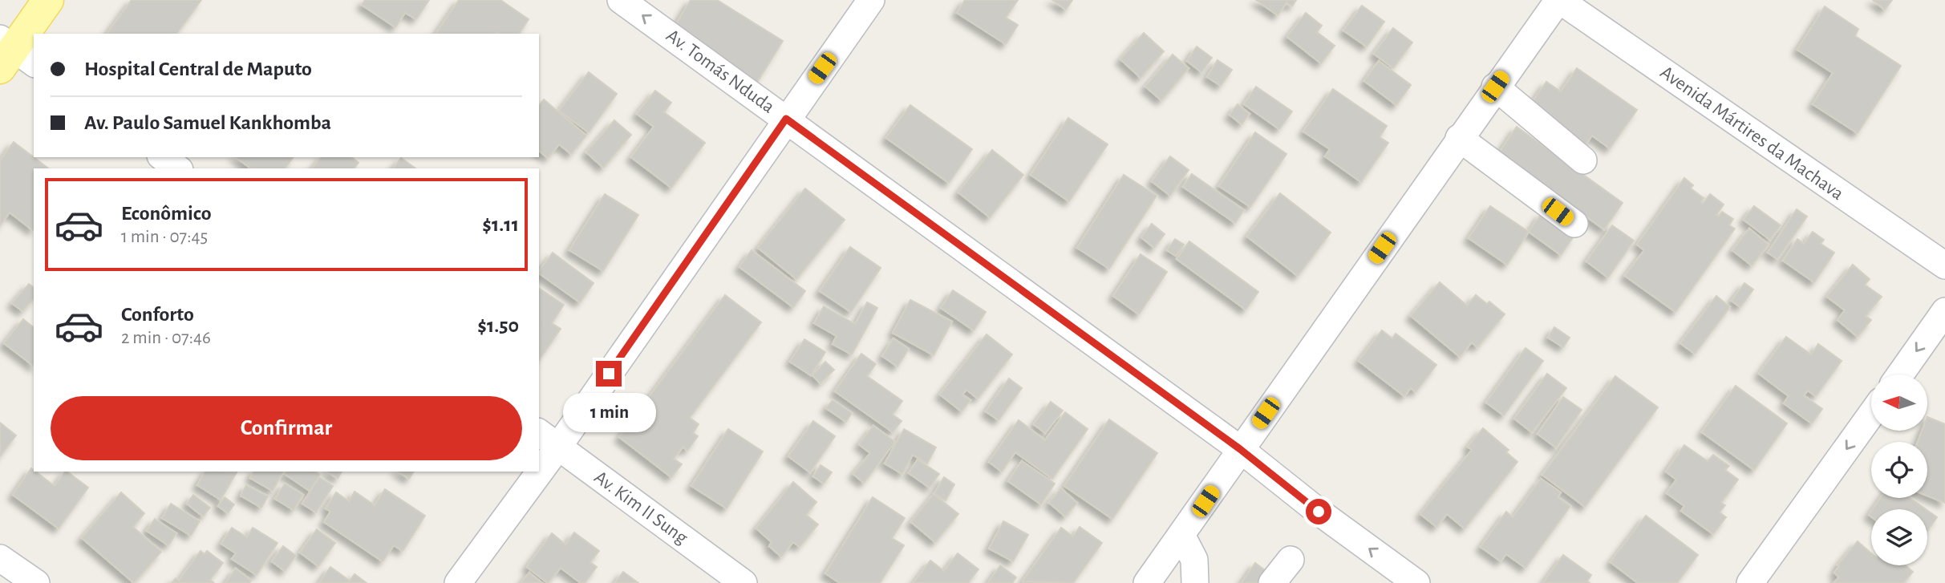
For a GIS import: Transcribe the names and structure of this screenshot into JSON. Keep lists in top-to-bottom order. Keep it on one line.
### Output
{"streets":{"street":["Av. Tomás Nduda","Avenida Mártires da Machava","Av. Kim II Sung"]},"one_way":["Av. Tomás Nduda"],"north":"left","page":{"banner":["Hospital Central de Maputo","Av. Paulo Samuel Kankhomba"],"list":[{"name":"Econômico","note":"1 min · 07:45","value":"$1.11"},{"name":"Conforto","note":"2 min · 07:46","value":"$1.50"}],"buttons":"Confirmar","bubble":"1 min"}}
